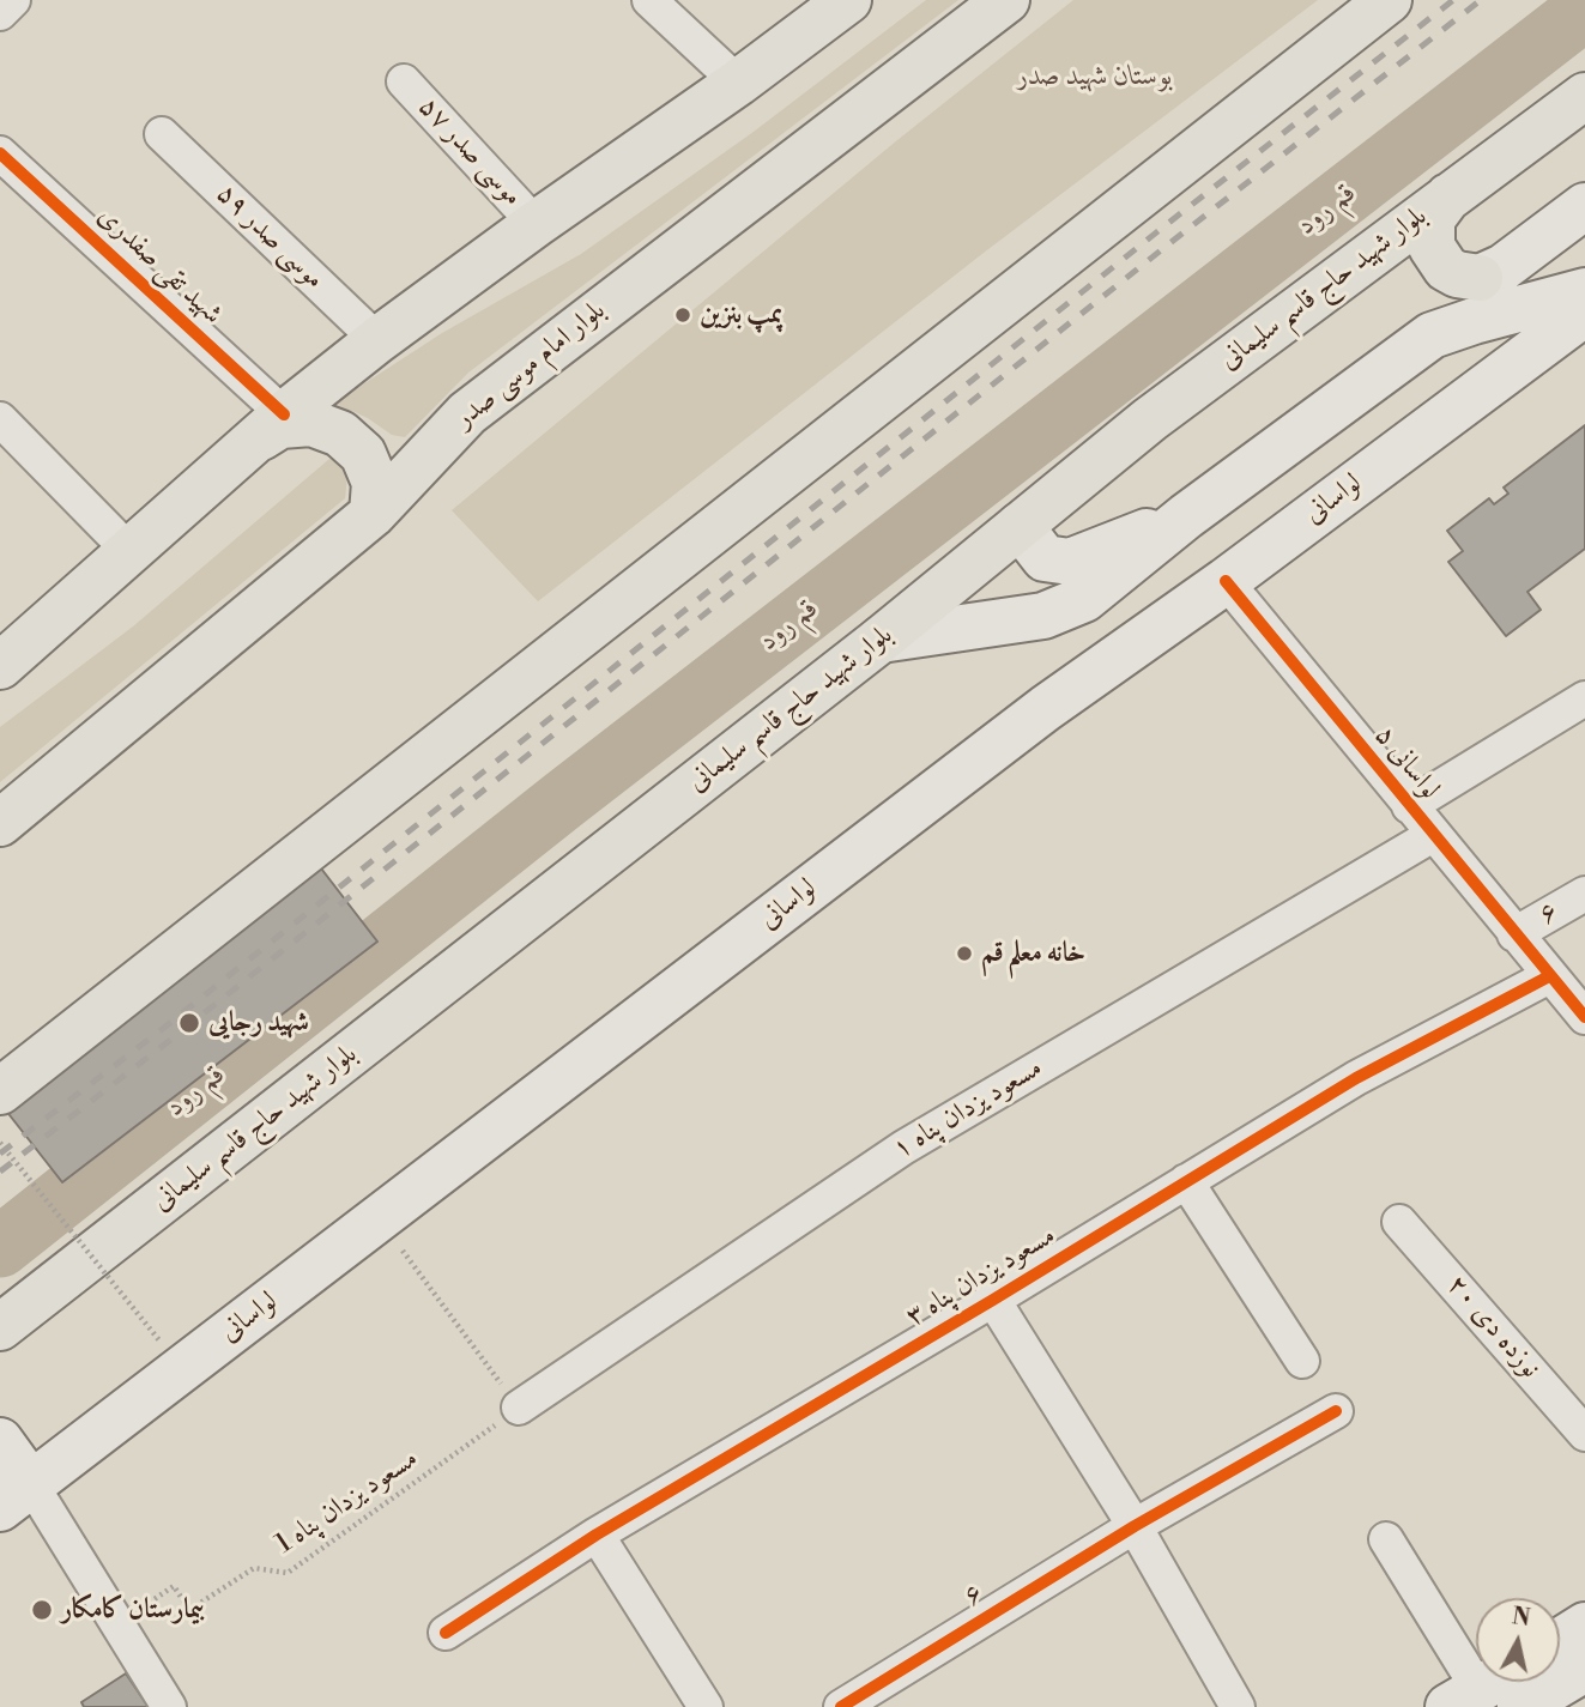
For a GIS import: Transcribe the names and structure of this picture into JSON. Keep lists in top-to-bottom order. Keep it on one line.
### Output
{"streets":{"main road":["بلوار شهید حاج قاسم سلیمانی","بلوار امام موسی صدر","لواسانی"],"street":["موسی صدر ۵۷","موسی صدر ۵۹","شهید تقی صفدری","لواسانی ۵","۶","۱ مسعود یزدان پناه","۳ مسعود یزدان پناه","نوزده دی ۲۰"],"path":["1 مسعود یزدان پناه"]},"crossings":[["لواسانی","لواسانی ۵"],["لواسانی ۵","۶"],["لواسانی ۵","۱ مسعود یزدان پناه"],["لواسانی ۵","۳ مسعود یزدان پناه"],["۱ مسعود یزدان پناه","1 مسعود یزدان پناه"]],"water":["قم رود"],"parks":["بوستان شهید صدر"],"places":["پمپ بنزین","خانه معلم قم","شهید رجایی","بیمارستان کامکار"],"north":"top"}
